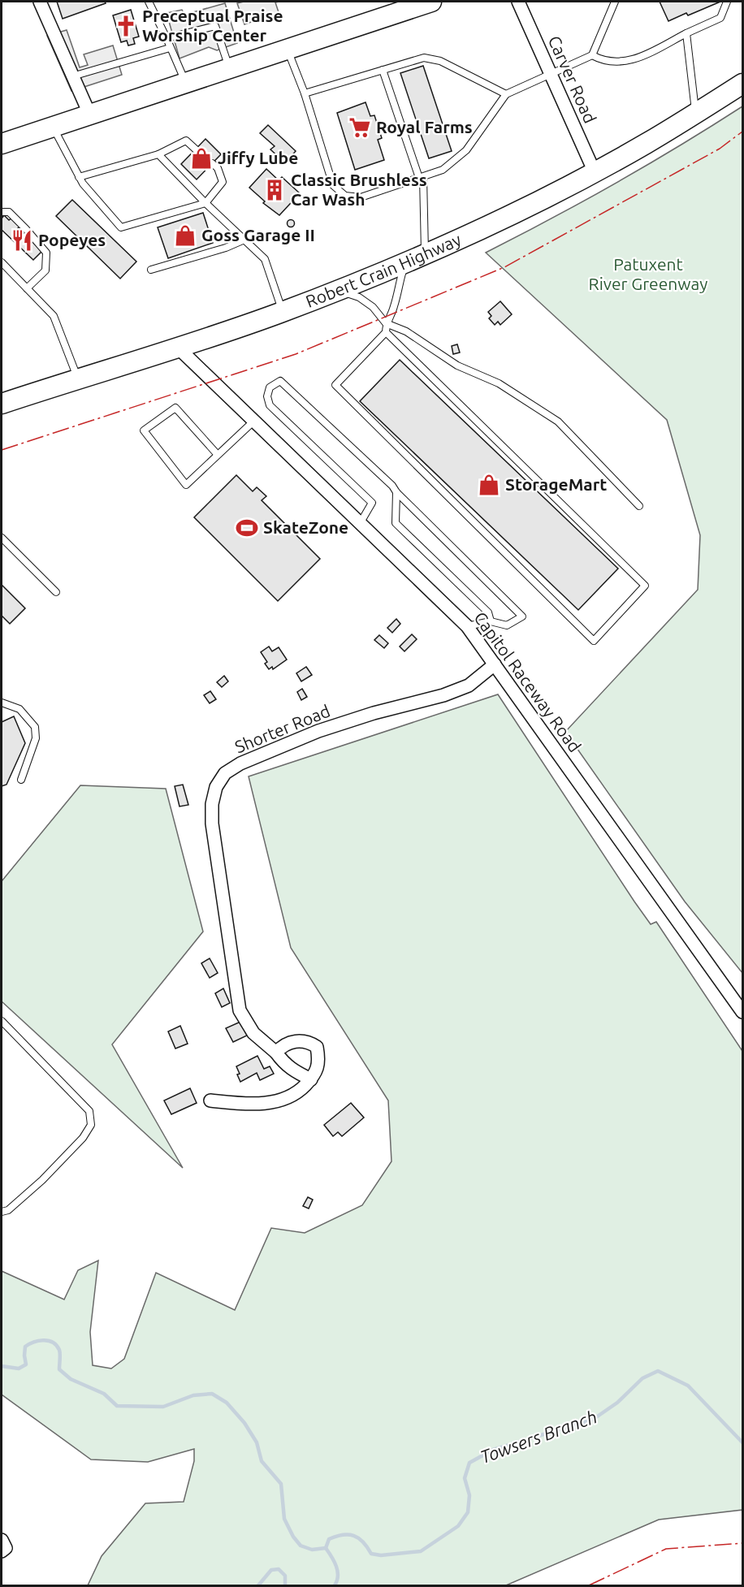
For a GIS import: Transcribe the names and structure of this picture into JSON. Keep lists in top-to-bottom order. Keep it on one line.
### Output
{"streets":{"highway":["Robert Crain Highway"],"street":["Carver Road","Capitol Raceway Road","Shorter Road"]},"crossings":[["Carver Road","Robert Crain Highway"],["Robert Crain Highway","Capitol Raceway Road"],["Capitol Raceway Road","Shorter Road"]],"water":["Towsers Branch"],"parks":["Patuxent River Greenway"],"places":{"church":["Preceptual Praise Worship Center"],"supermarket":["Royal Farms"],"shop":["Jiffy Lube","Goss Garage II","StorageMart"],"building":["Classic Brushless Car Wash"],"restaurant":["Popeyes"],"sports":["SkateZone"]}}
